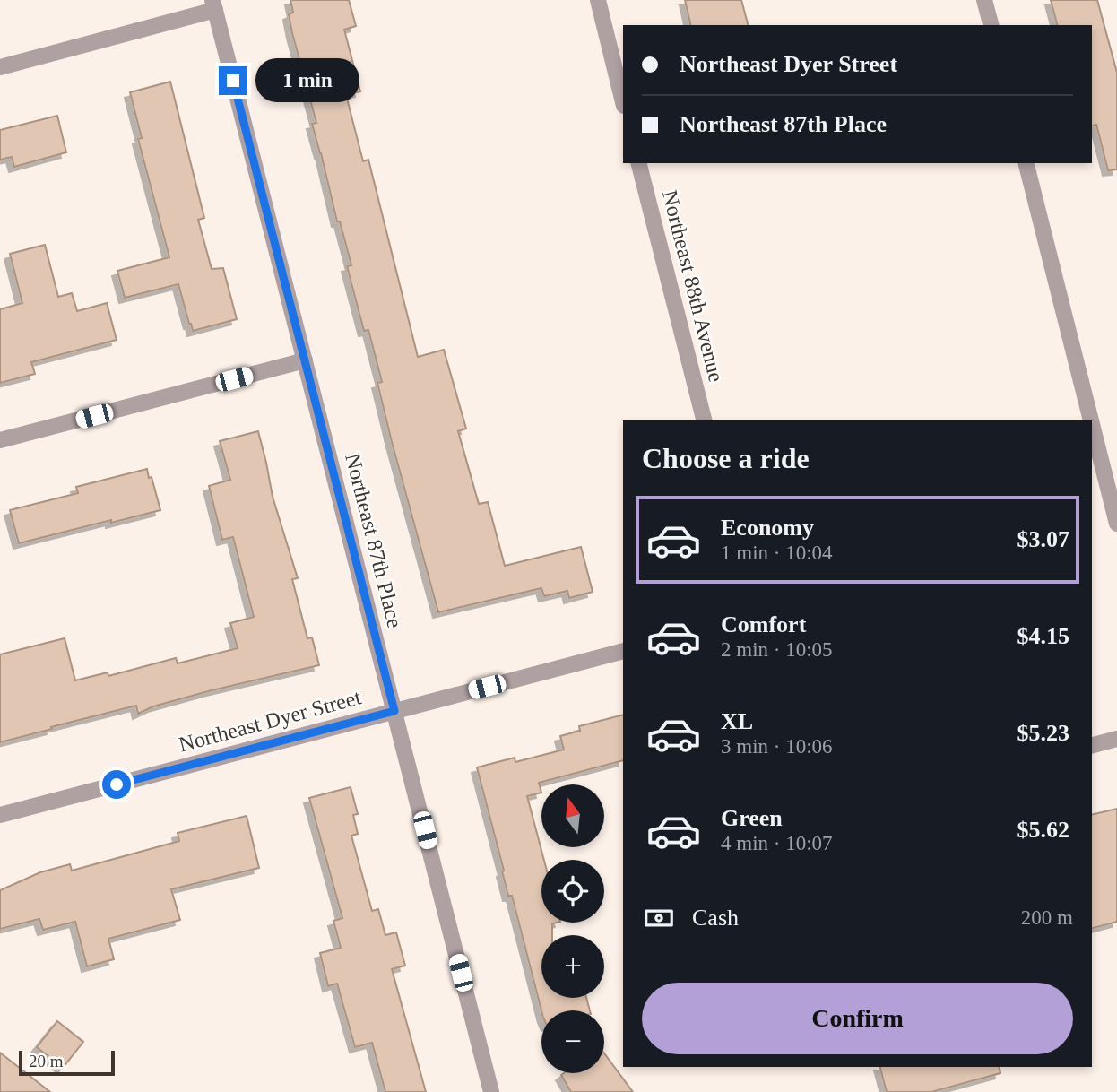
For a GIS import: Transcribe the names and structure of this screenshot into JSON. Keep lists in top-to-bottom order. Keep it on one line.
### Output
{"streets":{"street":["Northeast 88th Avenue","Northeast 87th Place","Northeast Dyer Street"]},"crossings":[["Northeast 87th Place","Northeast Dyer Street"]],"scale_bar":"20 m","north":"top","page":{"banner":["Northeast Dyer Street","Northeast 87th Place"],"bubble":"1 min","heading":"Choose a ride","list":[{"name":"Economy","note":"1 min · 10:04","value":"$3.07"},{"name":"Comfort","note":"2 min · 10:05","value":"$4.15"},{"name":"XL","note":"3 min · 10:06","value":"$5.23"},{"name":"Green","note":"4 min · 10:07","value":"$5.62"}],"map_buttons":["+","−"],"pay":["Cash","200 m"],"buttons":"Confirm","scale":"20 m"}}
